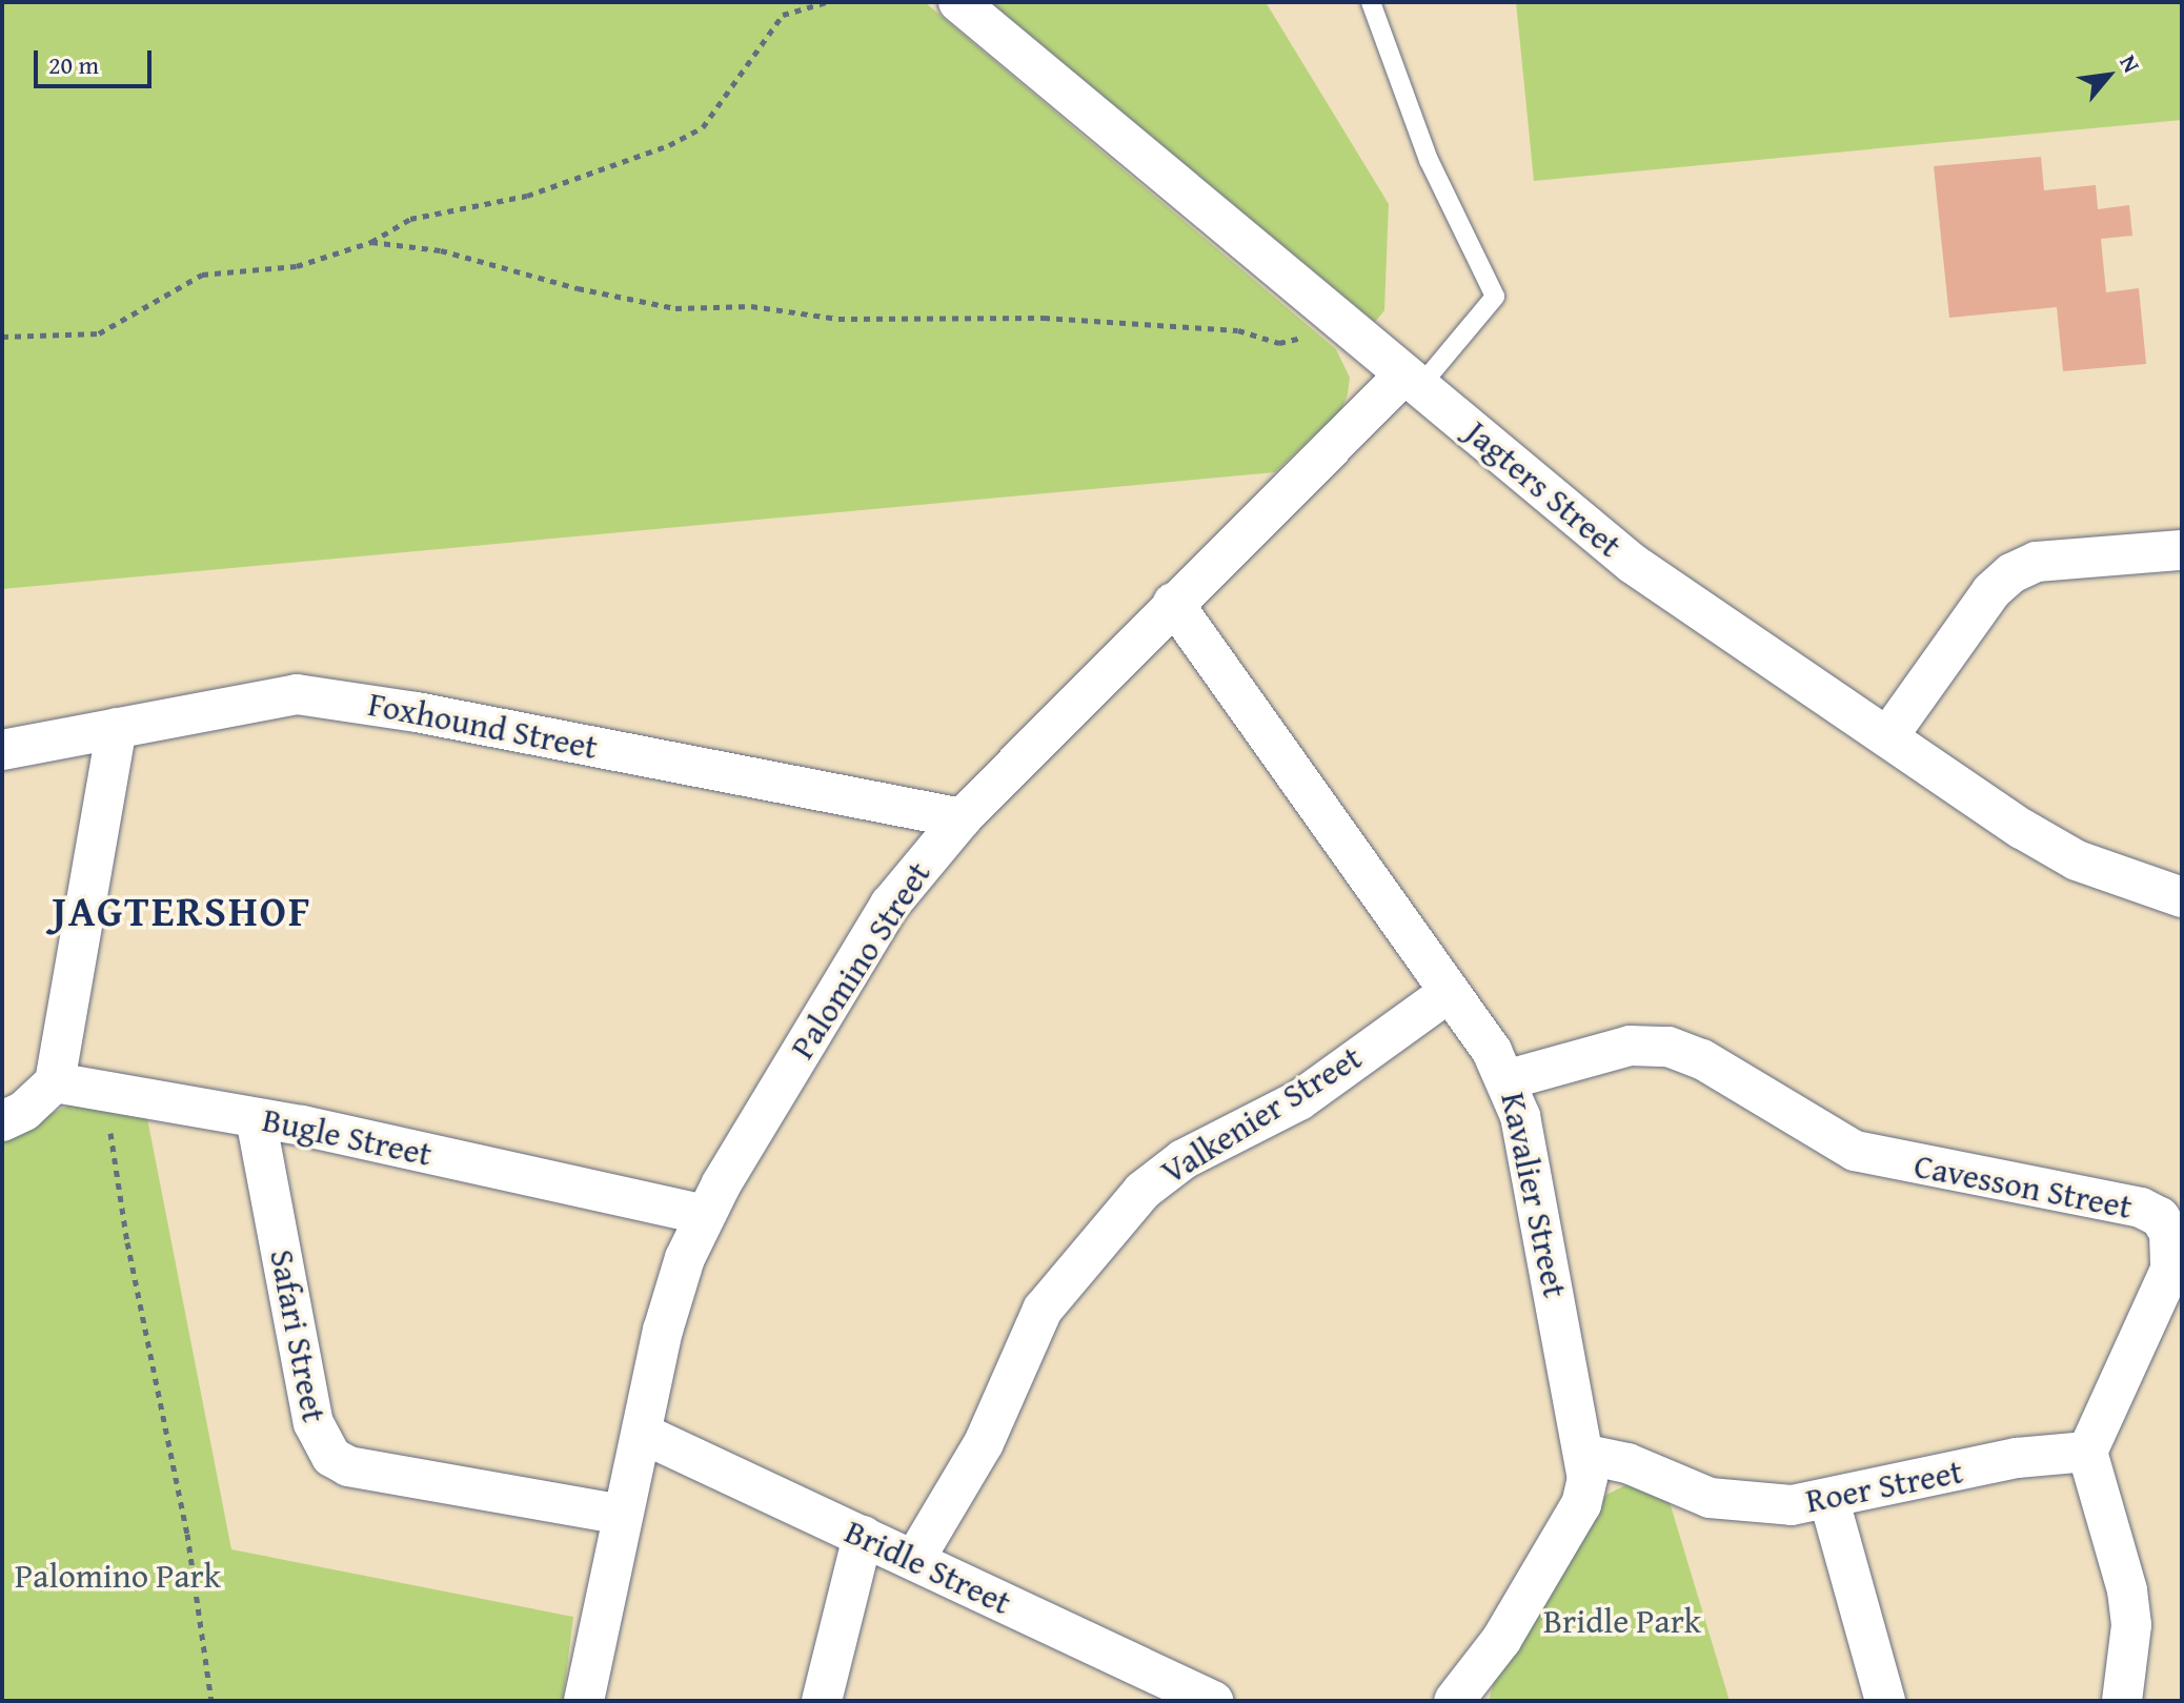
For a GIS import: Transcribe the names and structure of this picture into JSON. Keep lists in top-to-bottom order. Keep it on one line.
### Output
{"streets":{"street":["Jagters Street","Foxhound Street","Palomino Street","Valkenier Street","Bugle Street","Cavesson Street","Kavalier Street","Safari Street","Roer Street","Bridle Street"]},"crossings":[["Jagters Street","Palomino Street"],["Foxhound Street","Palomino Street"],["Palomino Street","Bugle Street"],["Palomino Street","Kavalier Street"],["Palomino Street","Safari Street"],["Palomino Street","Bridle Street"],["Valkenier Street","Kavalier Street"],["Valkenier Street","Bridle Street"],["Bugle Street","Safari Street"],["Cavesson Street","Kavalier Street"],["Cavesson Street","Roer Street"],["Kavalier Street","Roer Street"]],"districts":["JAGTERSHOF"],"parks":["Palomino Park","Bridle Park"],"scale_bar":"20 m","north":"top right"}
